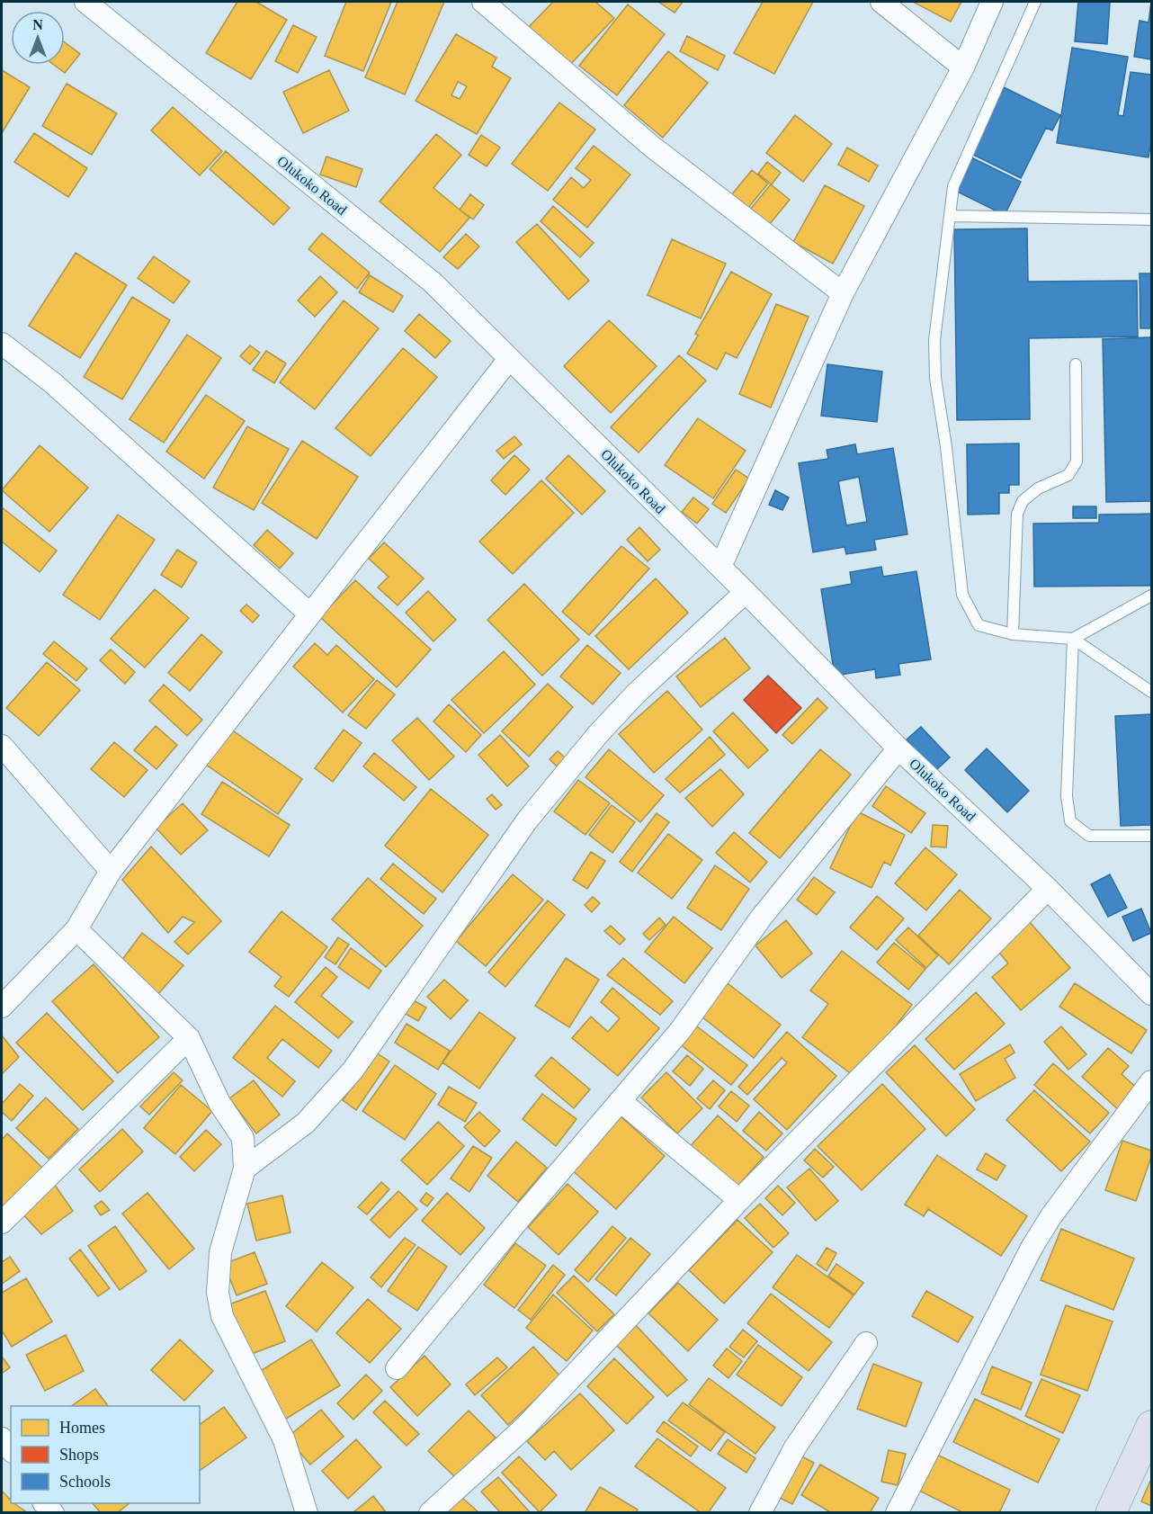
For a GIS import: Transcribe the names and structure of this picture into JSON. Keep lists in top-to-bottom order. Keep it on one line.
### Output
{"streets":{"street":["Olukoko Road"]},"legend":["Homes","Shops","Schools"],"north":"top"}
